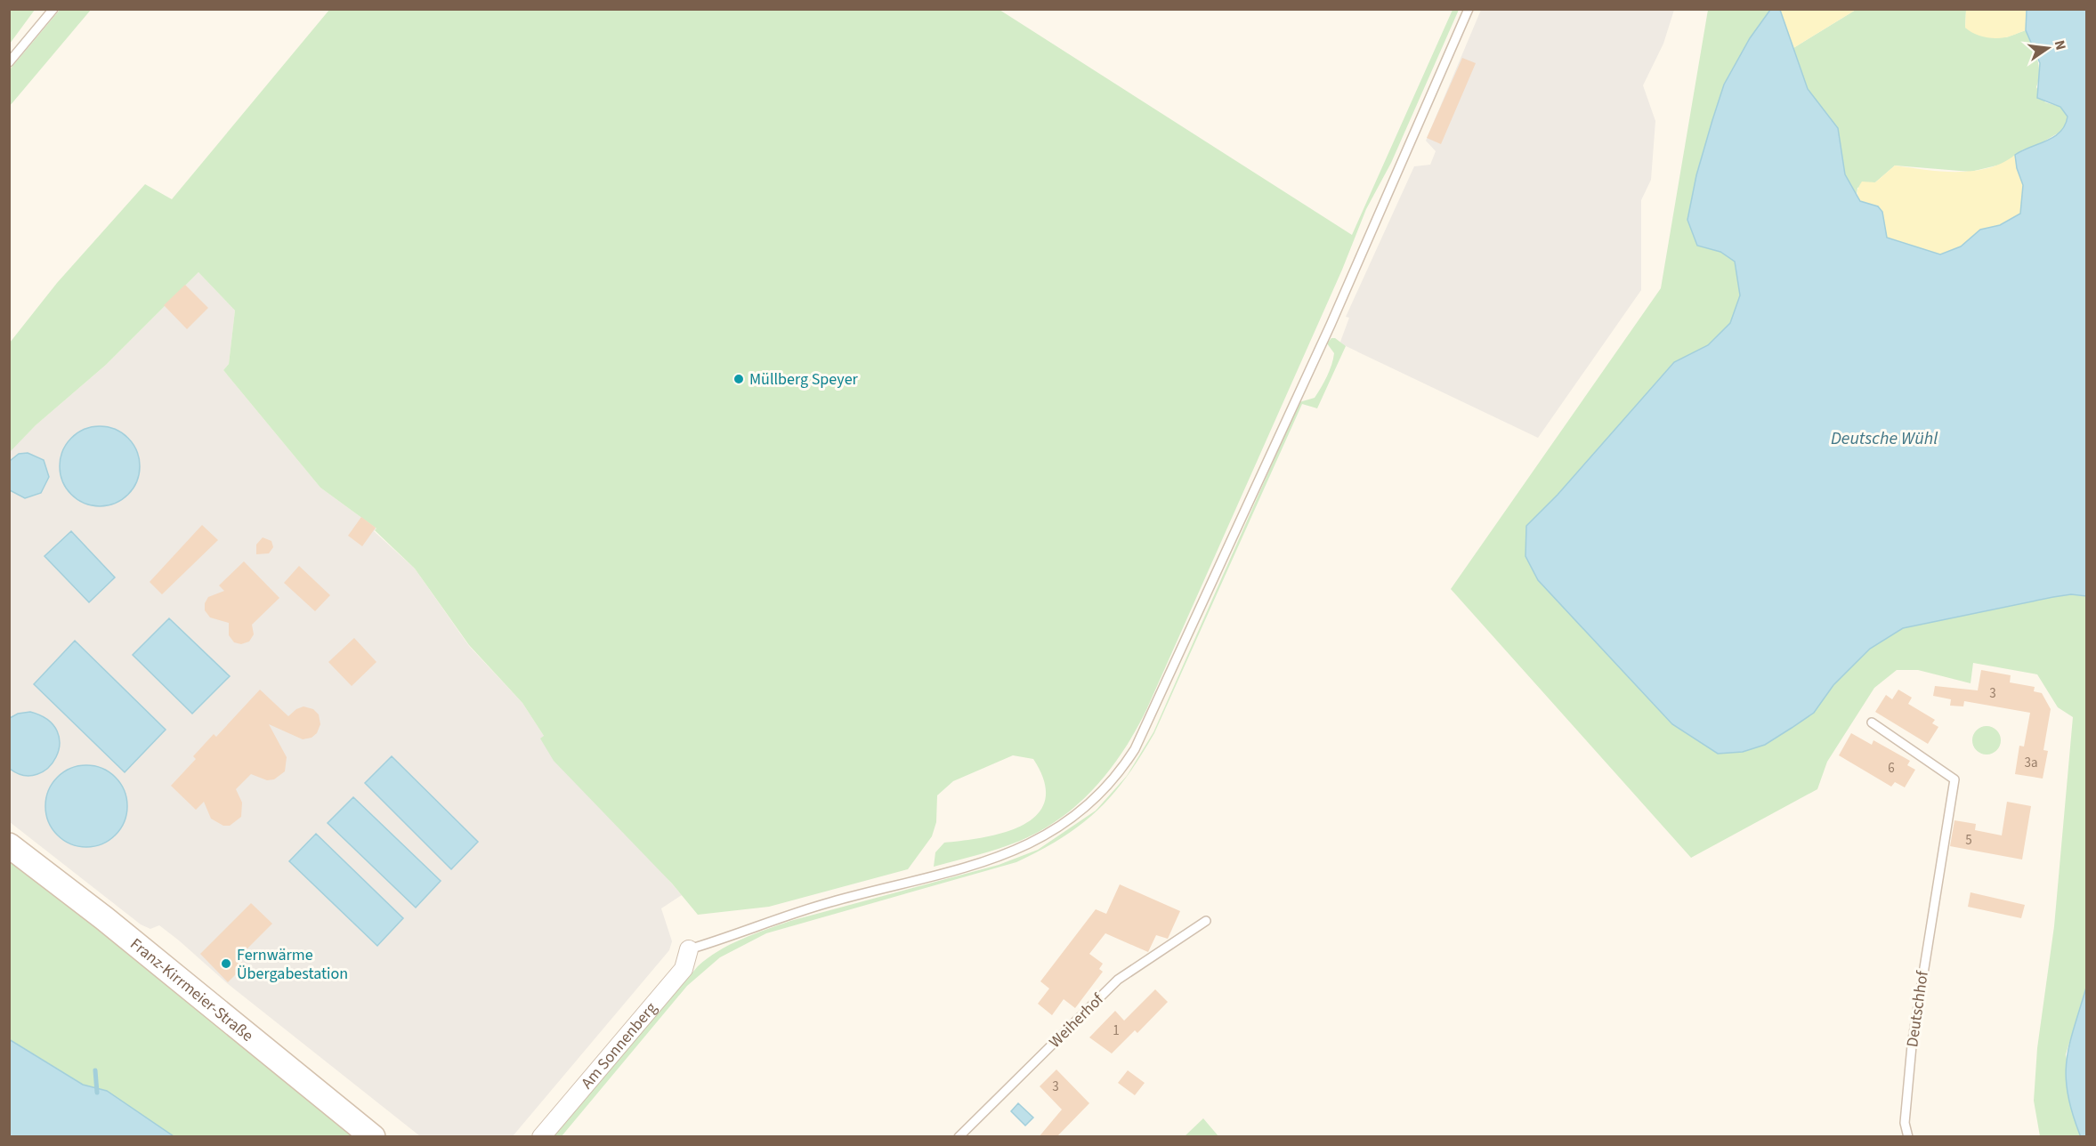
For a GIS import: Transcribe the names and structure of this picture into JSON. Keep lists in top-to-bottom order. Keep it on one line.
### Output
{"streets":{"street":["Franz-Kirrmeier-Straße","Am Sonnenberg"],"lane":["Deutschhof","Weiherhof"]},"water":["Deutsche Wühl"],"places":["Müllberg Speyer","Fernwärme Übergabestation"],"house_numbers":["3","3a","6","5","1","3"],"north":"right"}
